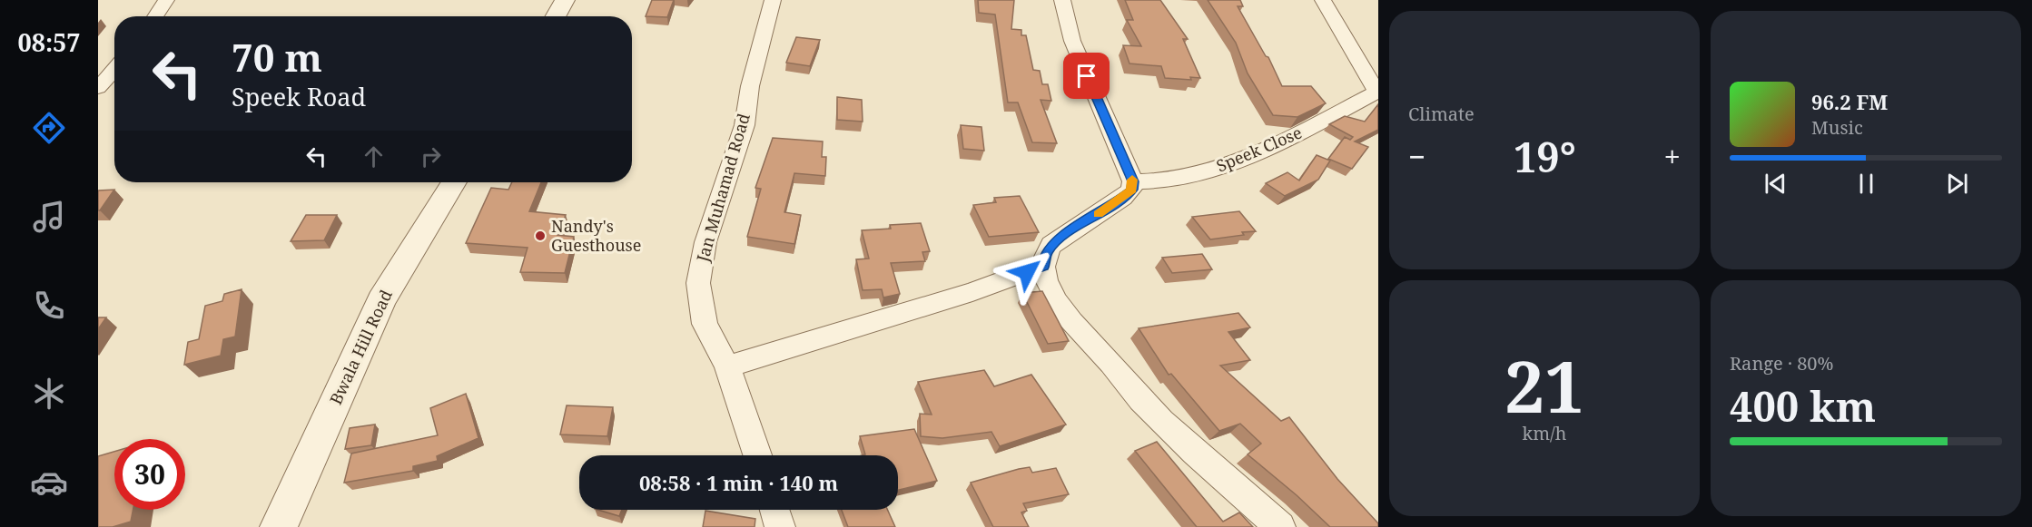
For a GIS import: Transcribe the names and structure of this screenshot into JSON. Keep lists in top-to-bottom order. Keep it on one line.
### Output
{"streets":{"street":["Speek Close","Jan Muhamad Road","Bwala Hill Road"]},"places":["Nandy's Guesthouse"],"page":{"tabs":"08:57","tile":["Climate",["21","km/h"],["Range · 80%","400 km"]],"turn":["70 m","Speek Road"],"song":["96.2 FM","Music"],"heat":["−","19°","+"],"limit":"30","trip":"08:58 · 1 min · 140 m"}}
